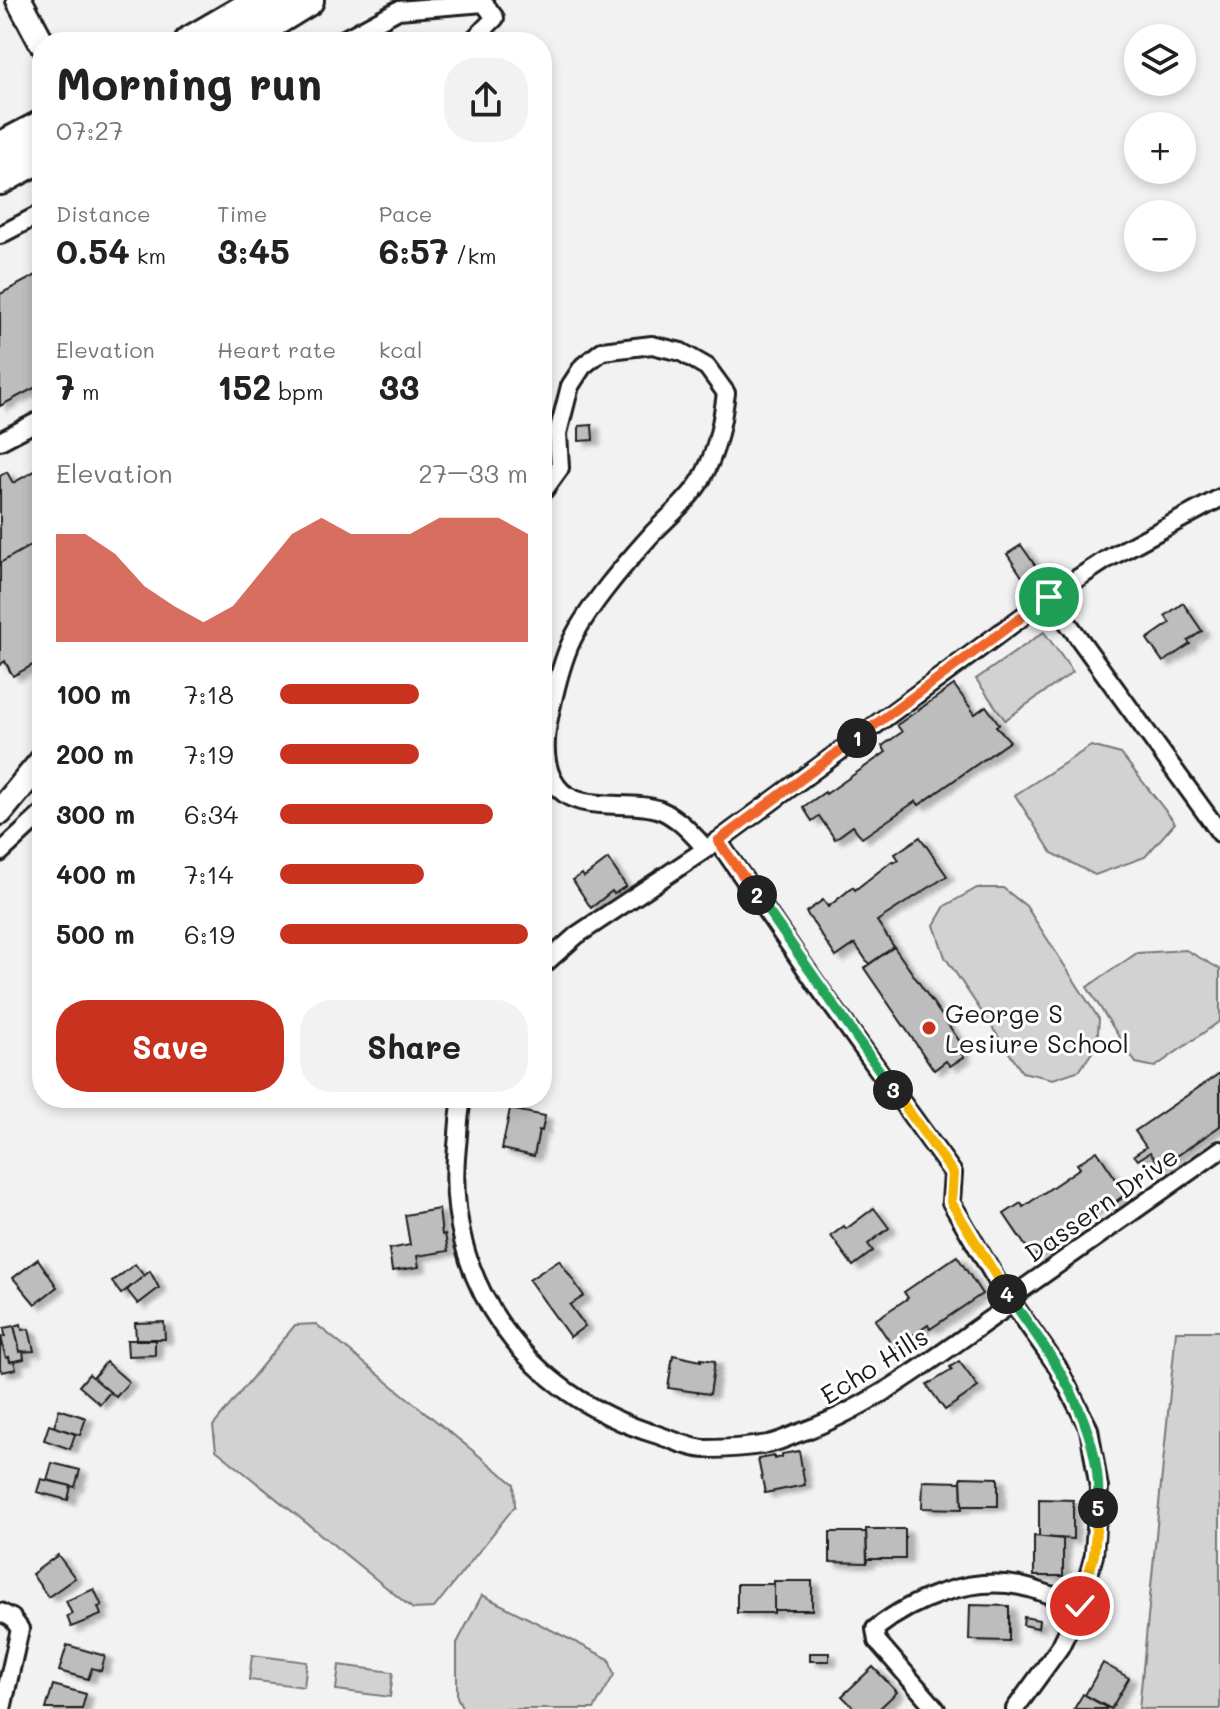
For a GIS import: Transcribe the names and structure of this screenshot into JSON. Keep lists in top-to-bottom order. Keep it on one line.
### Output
{"streets":{"street":["Dassern Drive","Echo Hills"]},"crossings":[["Dassern Drive","Echo Hills"]],"places":["George S Lesiure School"],"page":{"map_buttons":["+","−"],"heading":["Morning run","07:27"],"stats":[["Distance","0.54 km"],["Time","3:45"],["Pace","6:57 /km"],["Elevation","7 m"],["Heart rate","152 bpm"],["kcal","33"]],"chart":["Elevation","27–33 m"],"list":[{"name":"100 m","note":"7:18"},{"name":"200 m","note":"7:19"},{"name":"300 m","note":"6:34"},{"name":"400 m","note":"7:14"},{"name":"500 m","note":"6:19"}],"pins":["1","2","3","4","5"],"buttons":["Save","Share"]}}
